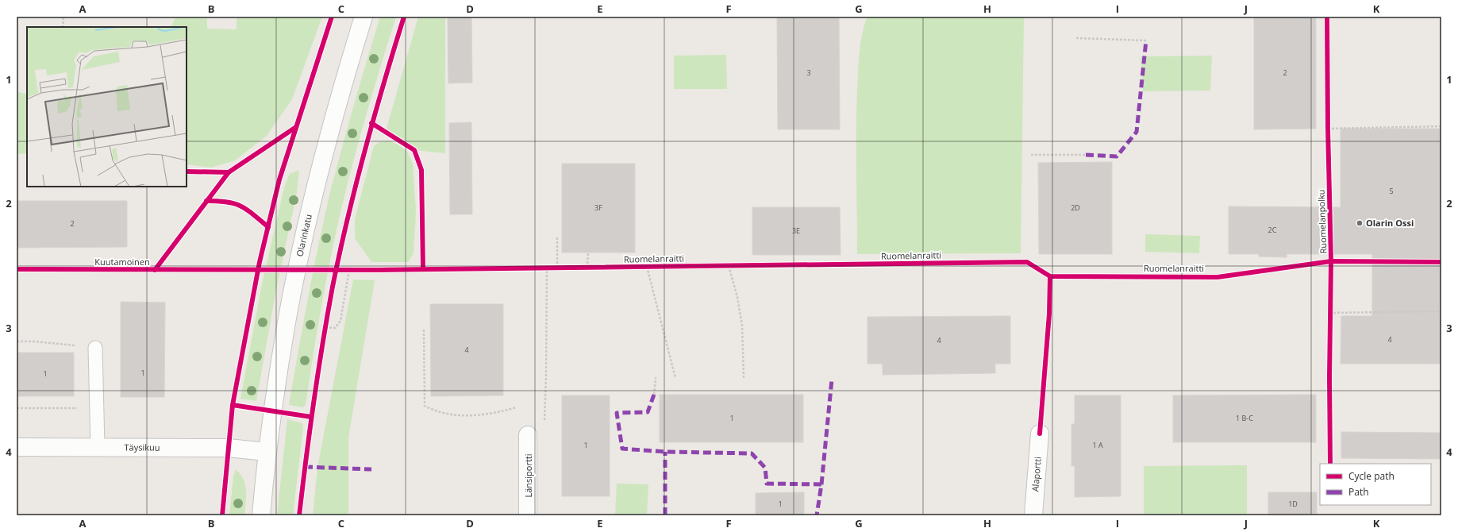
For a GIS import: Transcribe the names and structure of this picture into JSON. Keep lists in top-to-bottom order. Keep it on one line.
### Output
{"streets":{"main road":["Olarinkatu","Täysikuu","Alaportti","Länsiportti"],"cycle path":["Ruomelanpolku","Ruomelanraitti","Kuutamoinen"]},"crossings":[["Olarinkatu","Täysikuu"]],"places":["Olarin Ossi"],"house_numbers":["3","2","5","3F","2D","2","2C","3E","4","4","4","1","1","1","1 B-C","1","1 A","1","1D"],"legend":["Cycle path","Path"],"grid":{"columns":["A","B","C","D","E","F","G","H","I","J","K"],"rows":["1","2","3","4"]}}
